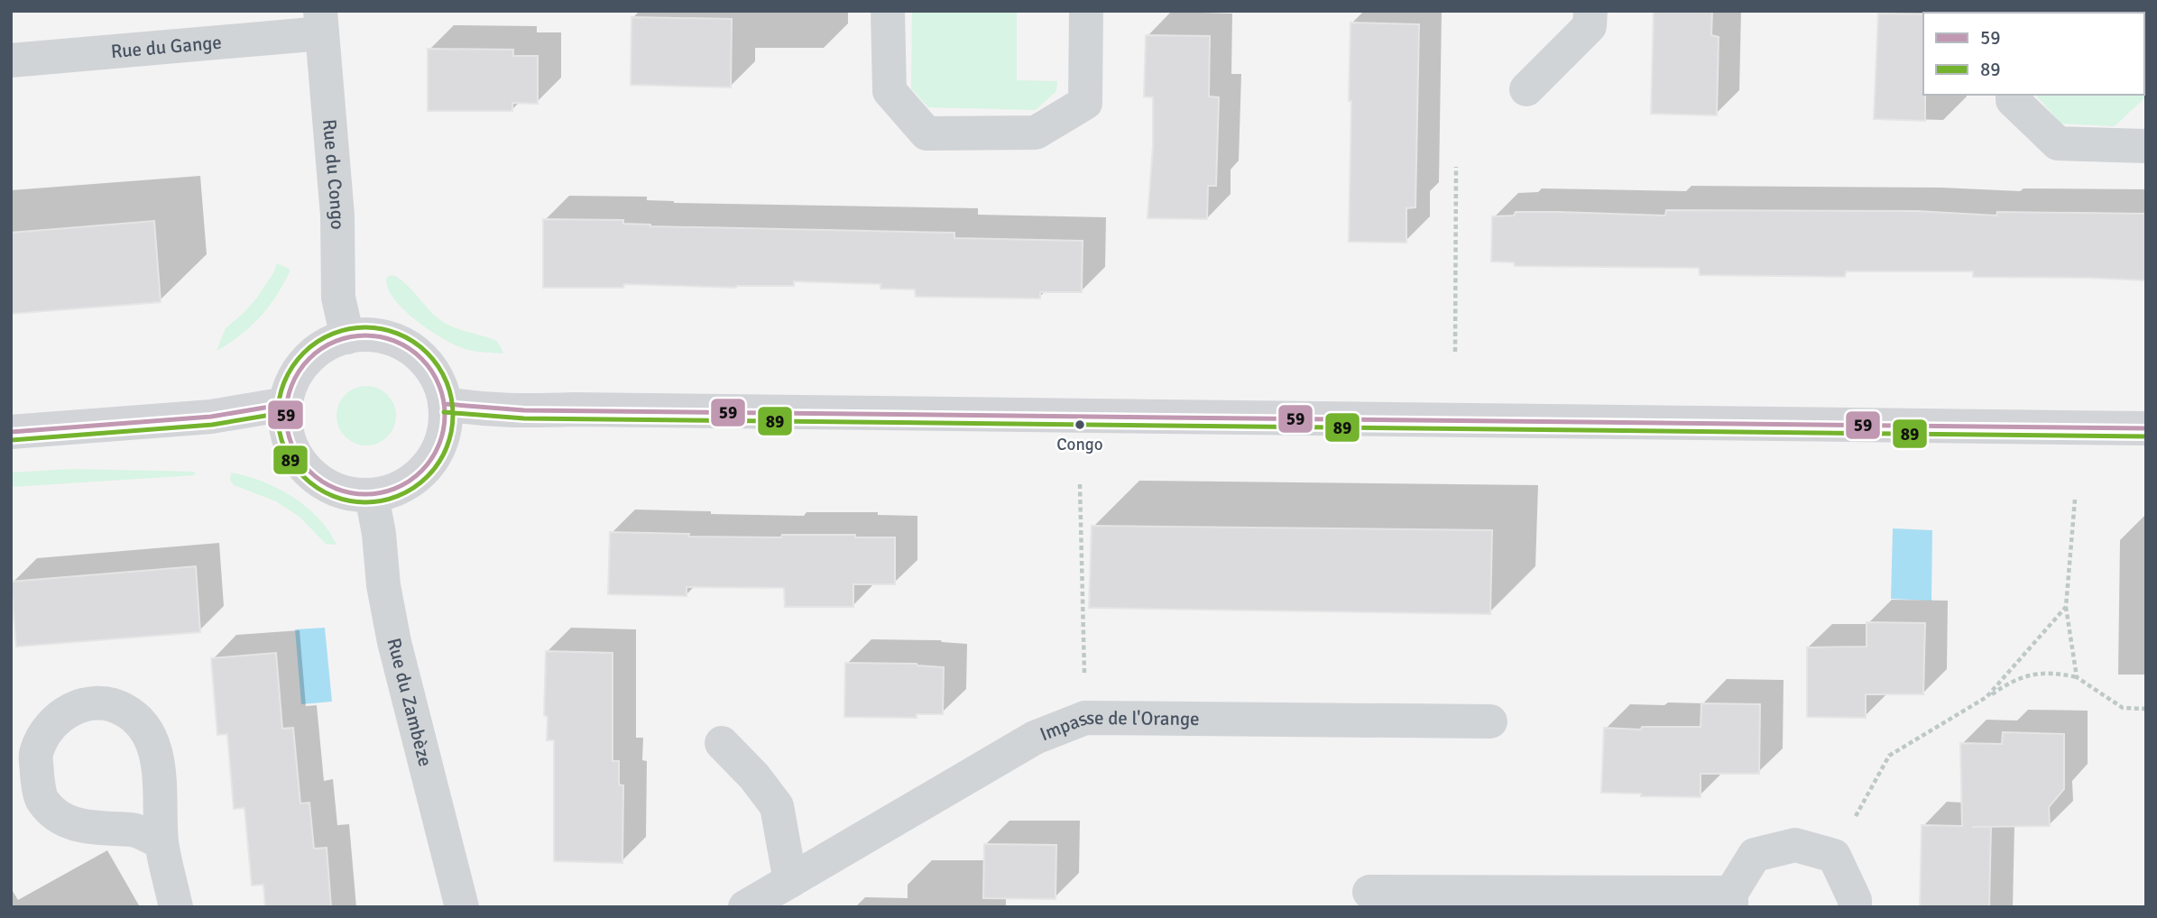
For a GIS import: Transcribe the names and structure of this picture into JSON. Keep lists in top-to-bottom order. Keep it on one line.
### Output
{"streets":{"street":["Rue du Gange","Rue du Congo","Rue du Zambèze","Impasse de l'Orange"]},"crossings":[["Rue du Gange","Rue du Congo"],["Rue du Congo","Rue du Zambèze"]],"places":["Congo"],"lines":["transit line 89","transit line 59"],"legend":["59","89"]}
